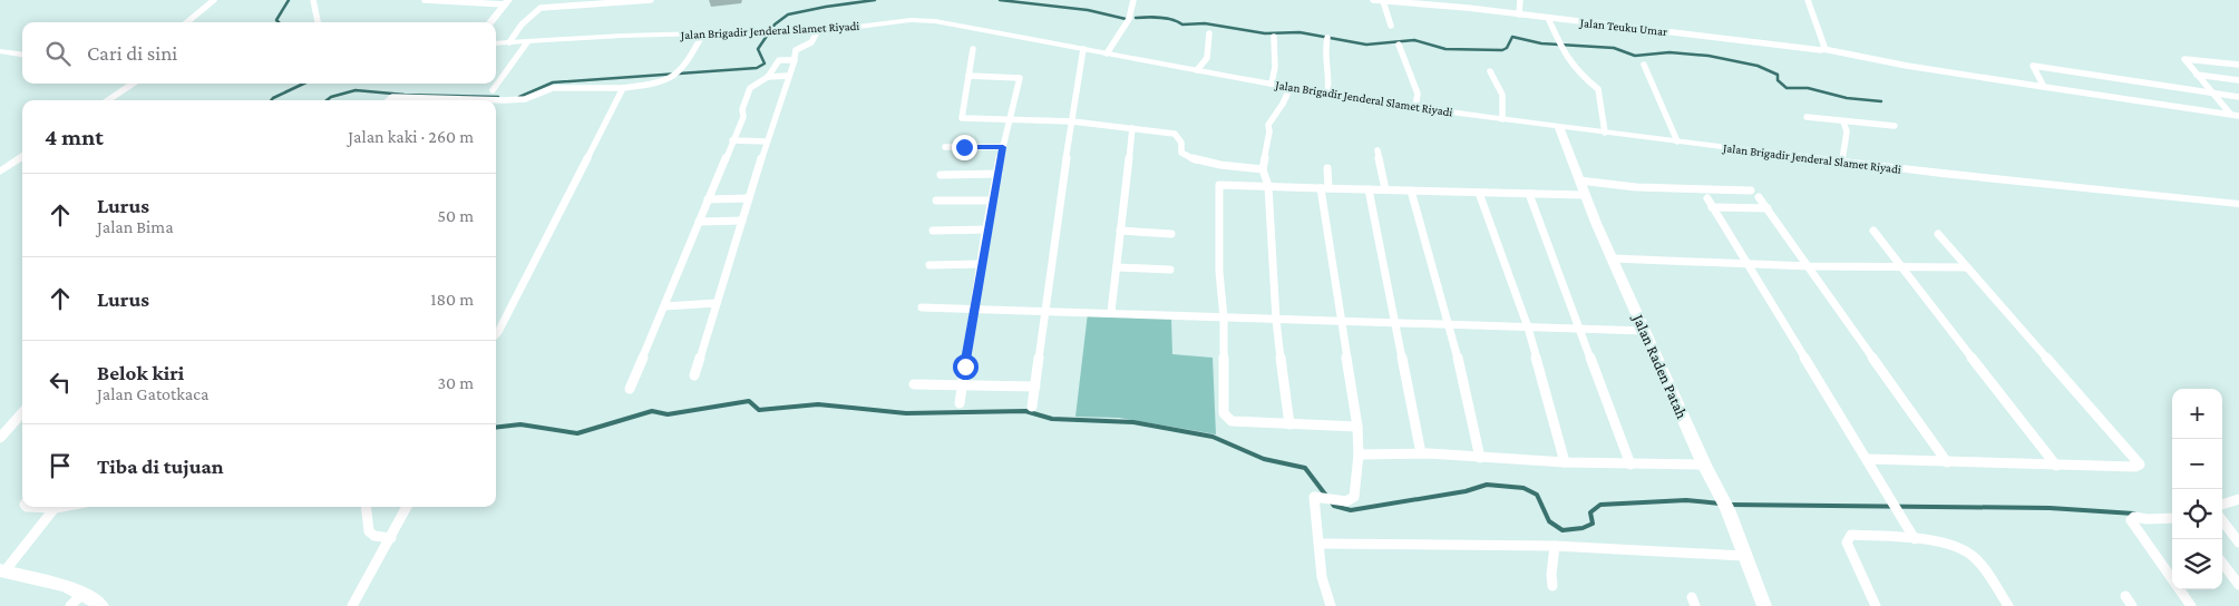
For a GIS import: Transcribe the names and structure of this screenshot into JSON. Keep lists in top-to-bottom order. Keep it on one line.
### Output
{"streets":{"main road":["Jalan Brigadir Jenderal Slamet Riyadi","Jalan Raden Patah"],"street":["Jalan Teuku Umar"]},"crossings":[["Jalan Brigadir Jenderal Slamet Riyadi","Jalan Raden Patah"]],"page":{"search":"Cari di sini","heading":["4 mnt","Jalan kaki · 260 m"],"list":[["Lurus","Jalan Bima","50 m"],["Lurus","180 m"],["Belok kiri","Jalan Gatotkaca","30 m"],"Tiba di tujuan"],"map_buttons":["+","−"]}}
